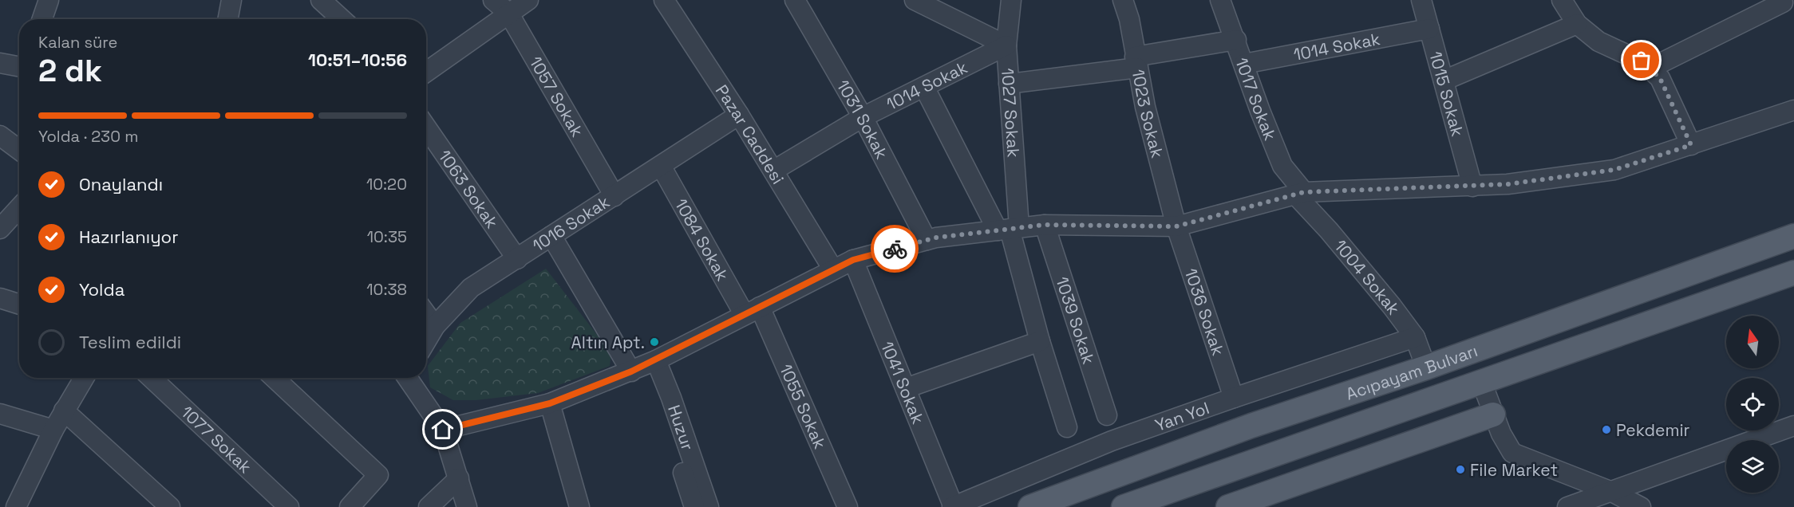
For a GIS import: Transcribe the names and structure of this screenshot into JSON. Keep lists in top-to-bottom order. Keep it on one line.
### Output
{"streets":{"main road":["Acıpayam Bulvarı"],"street":["1014 Sokak","1015 Sokak","1057 Sokak","1017 Sokak","1023 Sokak","1027 Sokak","1031 Sokak","Pazar Caddesi","1063 Sokak","1016 Sokak","1084 Sokak","1004 Sokak","1036 Sokak","1039 Sokak","1041 Sokak","1055 Sokak","Yan Yol","Huzur","1077 Sokak"]},"crossings":[["1014 Sokak","1015 Sokak"],["1014 Sokak","1017 Sokak"],["1014 Sokak","1027 Sokak"],["1014 Sokak","1031 Sokak"],["1014 Sokak","Pazar Caddesi"],["1057 Sokak","1016 Sokak"],["1017 Sokak","1004 Sokak"],["1023 Sokak","1036 Sokak"],["Pazar Caddesi","1016 Sokak"],["1063 Sokak","1016 Sokak"],["1016 Sokak","1084 Sokak"],["1084 Sokak","1055 Sokak"],["1004 Sokak","Acıpayam Bulvarı"],["1004 Sokak","Yan Yol"],["1036 Sokak","Yan Yol"],["1041 Sokak","Yan Yol"]],"places":["Altın Apt.","Pekdemir","File Market"],"north":"top","page":{"heading":["2 dk","Kalan süre","10:51–10:56"],"bar":"Yolda · 230 m","list":[["Onaylandı","10:20"],["Hazırlanıyor","10:35"],["Yolda","10:38"],"Teslim edildi"]}}
